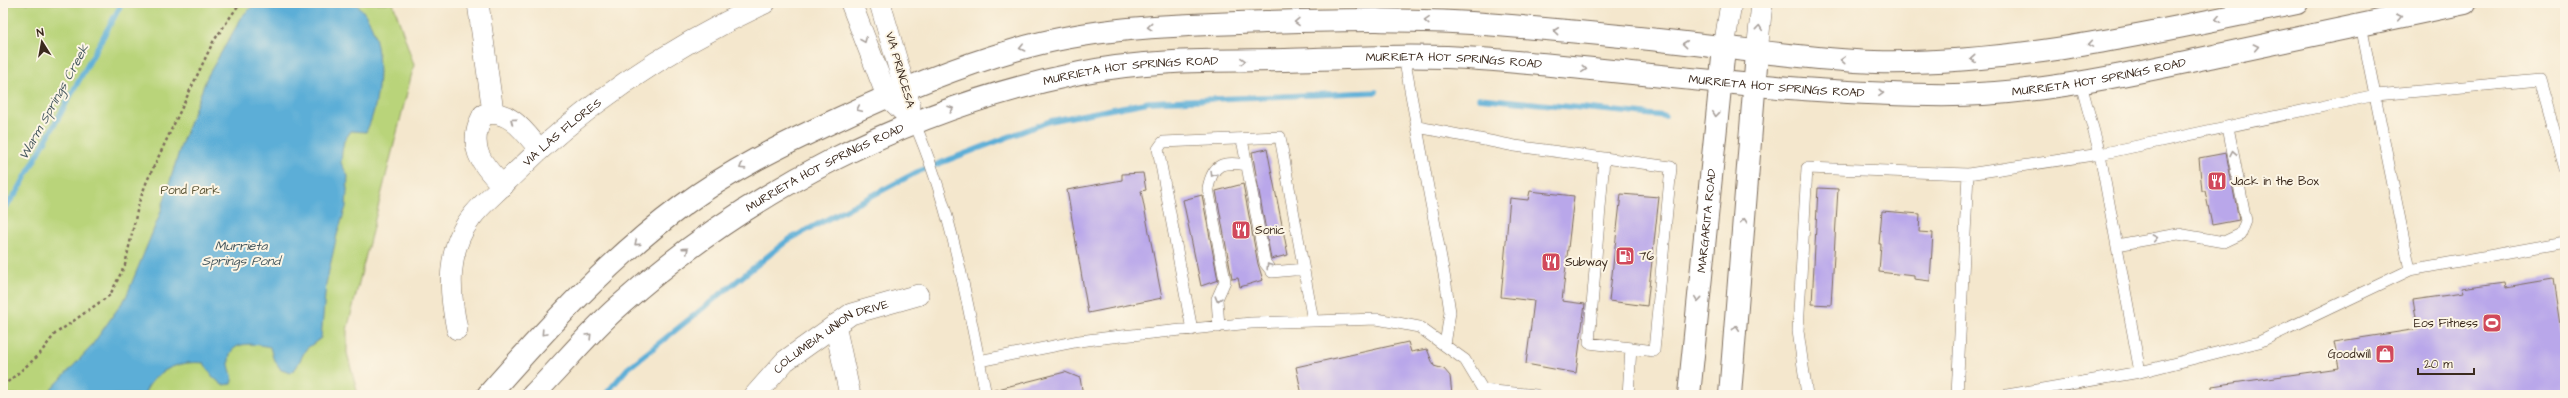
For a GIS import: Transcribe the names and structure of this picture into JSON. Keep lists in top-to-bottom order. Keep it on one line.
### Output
{"streets":{"main road":["MURRIETA HOT SPRINGS ROAD","MARGARITA ROAD"],"street":["VIA PRINCESA","VIA LAS FLORES","COLUMBIA UNION DRIVE"]},"crossings":[["MURRIETA HOT SPRINGS ROAD","VIA PRINCESA"],["MURRIETA HOT SPRINGS ROAD","MARGARITA ROAD"]],"water":["Warm Springs Creek","Murrieta Springs Pond"],"parks":["Pond Park"],"places":{"restaurant":["Jack in the Box","Sonic","Subway"],"fuel station":["76"],"sports":["Eos Fitness"],"shop":["Goodwill"]},"scale_bar":"20 m","north":"top"}
